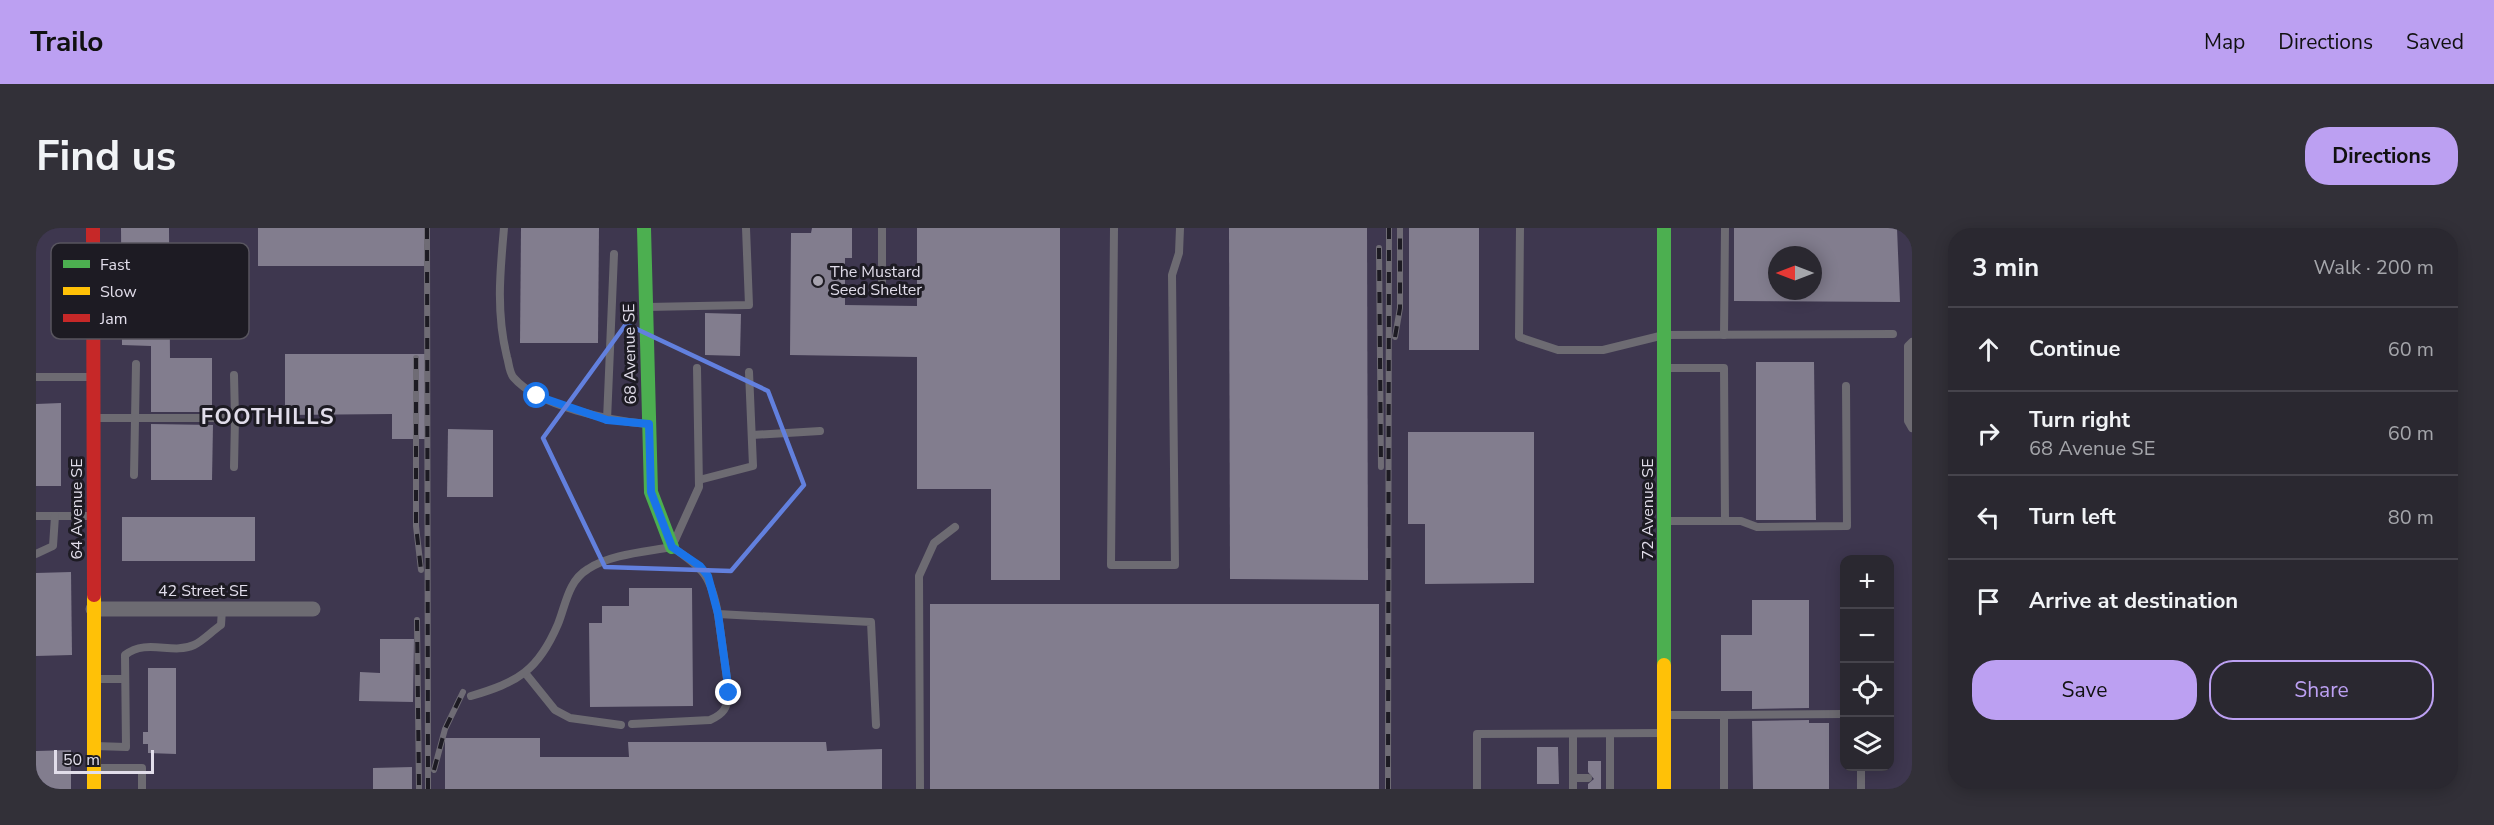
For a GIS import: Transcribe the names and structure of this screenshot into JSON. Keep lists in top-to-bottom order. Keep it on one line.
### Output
{"streets":{"street":["68 Avenue SE","64 Avenue SE","72 Avenue SE","42 Street SE"]},"crossings":[["64 Avenue SE","42 Street SE"]],"districts":["FOOTHILLS"],"places":["The Mustard Seed Shelter"],"legend":["Fast","Slow","Jam"],"scale_bar":"50 m","north":"left","page":{"header":"Trailo","nav":["Map","Directions","Saved"],"buttons":["Directions",["Save","Share"]],"title":"Find us","heading":["3 min","Walk · 200 m"],"list":[["Continue","60 m"],["Turn right","68 Avenue SE","60 m"],["Turn left","80 m"],"Arrive at destination"],"map_buttons":["+","−"],"scale":"50 m"}}
